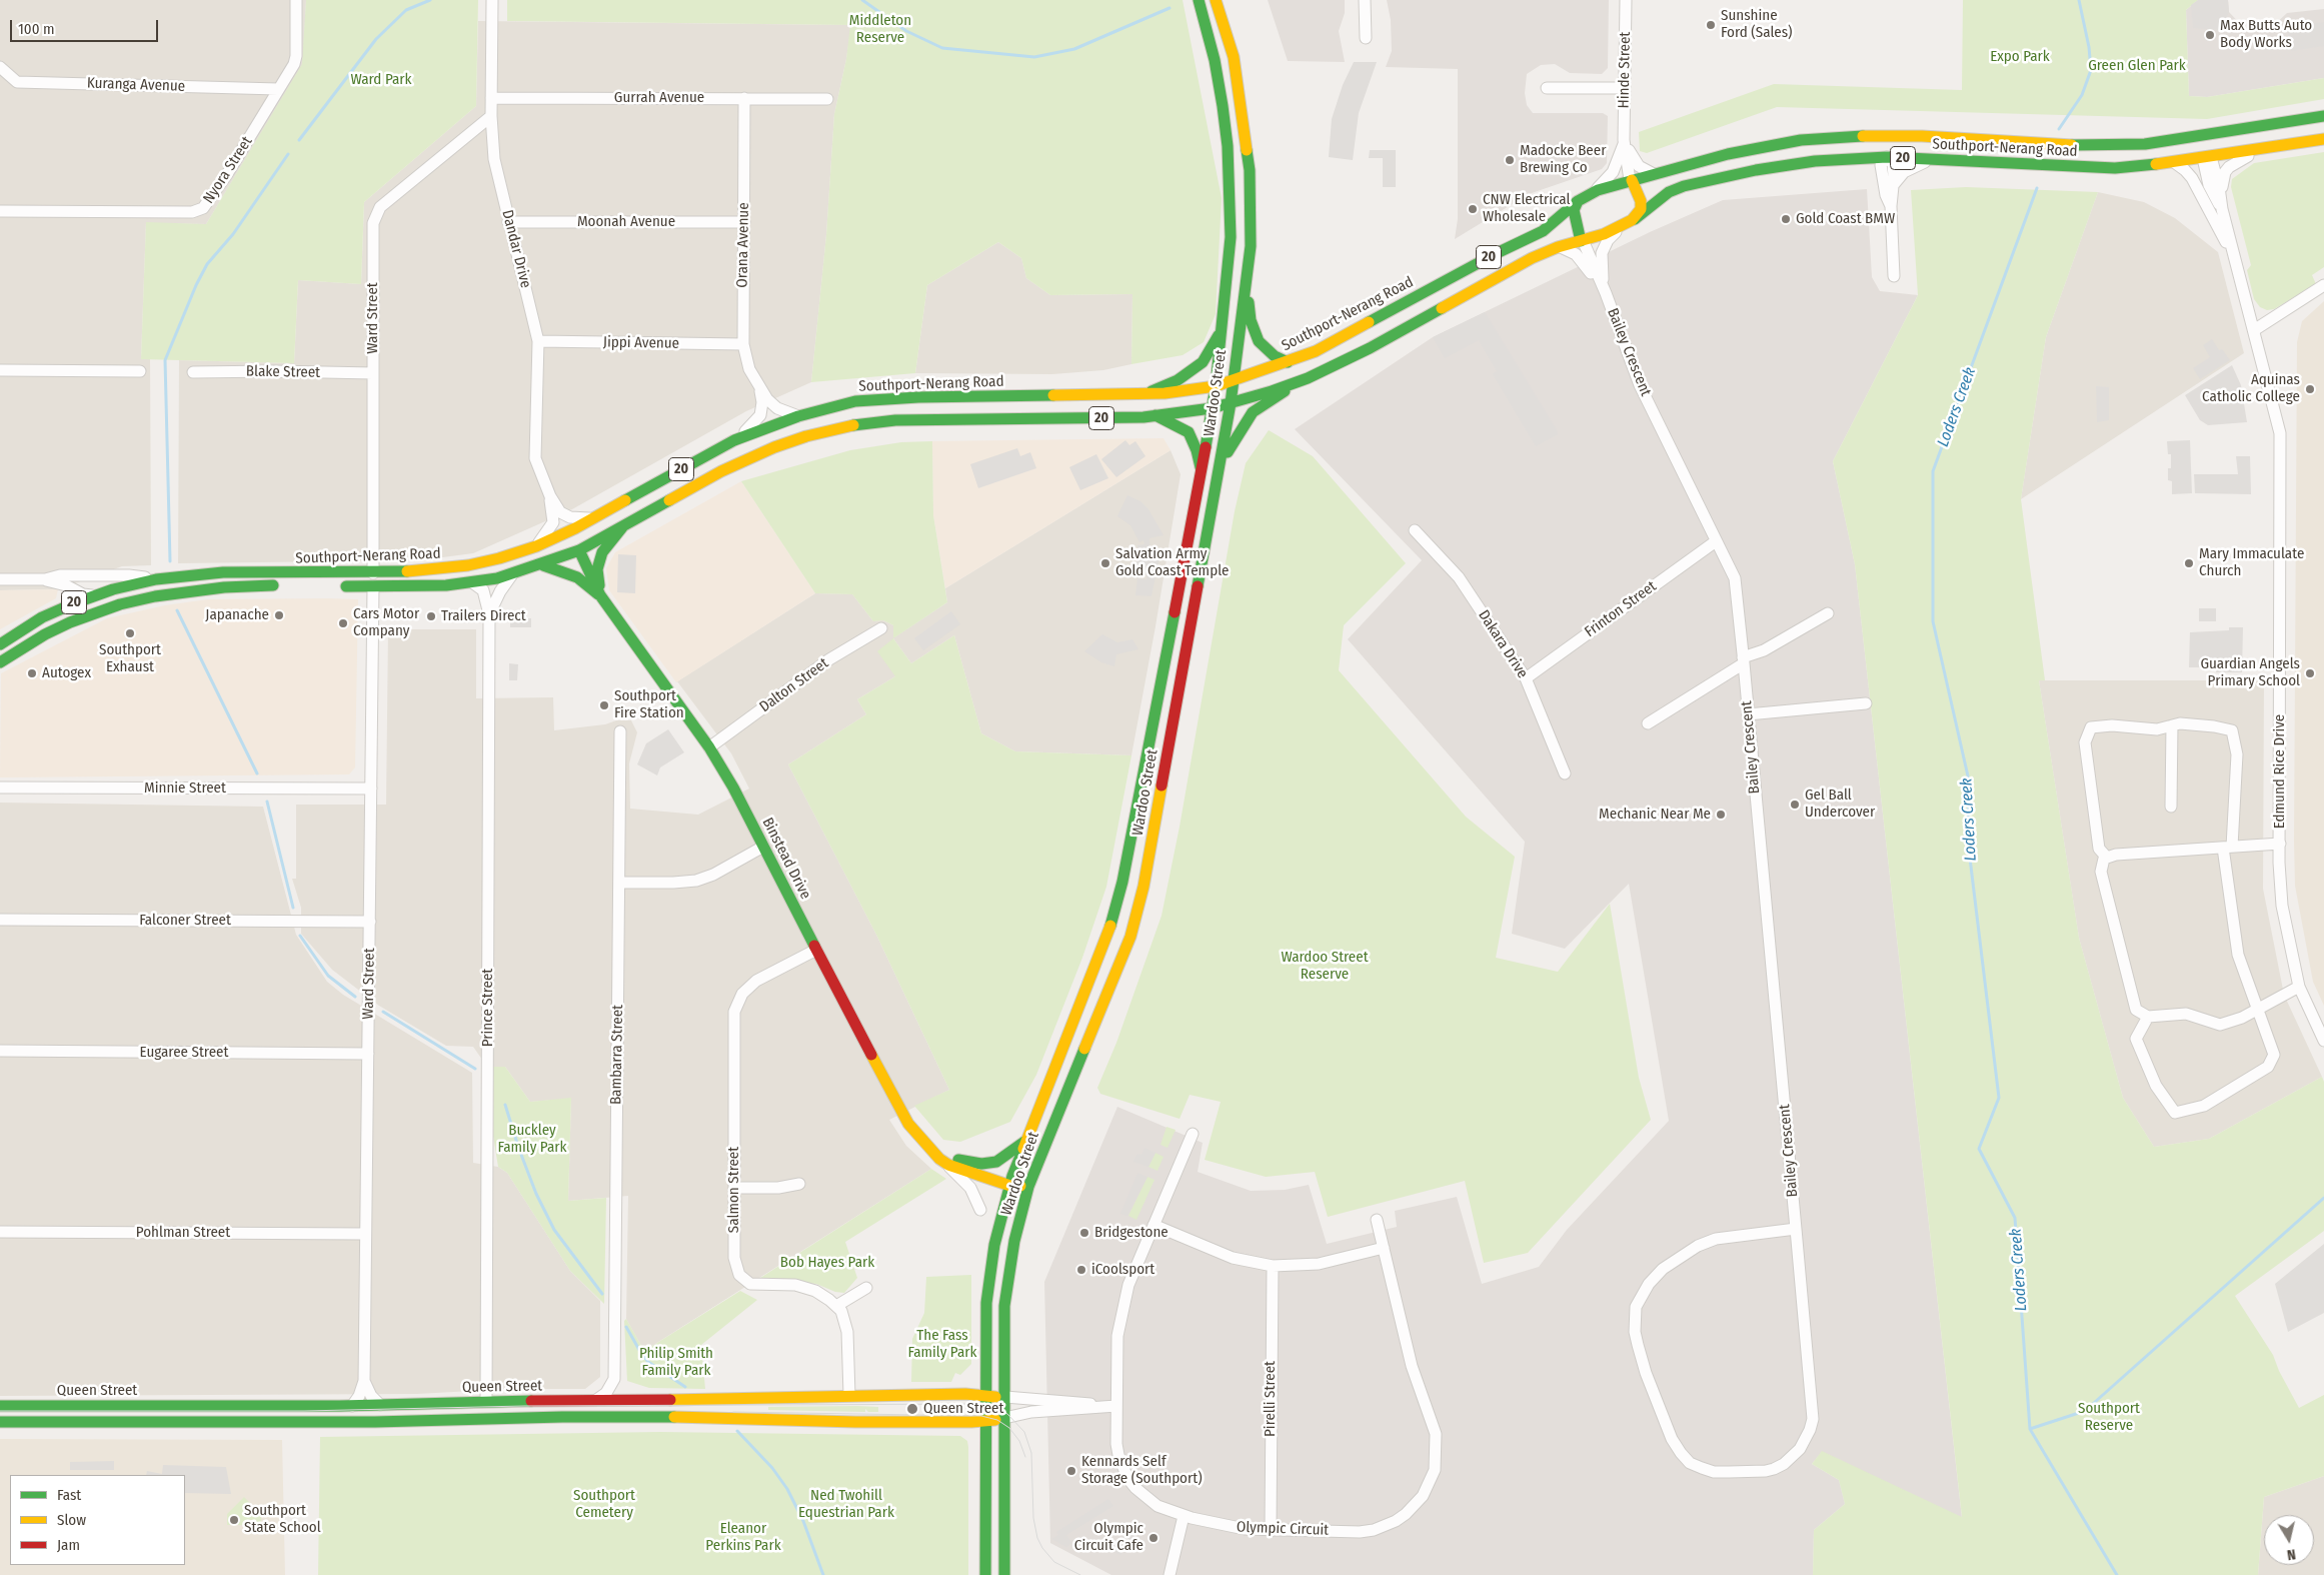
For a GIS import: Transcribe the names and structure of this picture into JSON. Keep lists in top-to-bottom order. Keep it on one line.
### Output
{"streets":{"main road":["Southport-Nerang Road","20","Wardoo Street","Binstead Drive","Queen Street"],"street":["Hinde Street","Kuranga Avenue","Gurrah Avenue","Nyora Street","Moonah Avenue","Orana Avenue","Dandar Drive","Ward Street","Jippi Avenue","Bailey Crescent","Blake Street","Frinton Street","Dakara Drive","Dalton Street","Edmund Rice Drive","Minnie Street","Falconer Street","Prince Street","Eugaree Street","Bambarra Street","Salmon Street","Pohlman Street","Pirelli Street","Olympic Circuit"]},"crossings":[["Hinde Street","Southport-Nerang Road"],["Hinde Street","20"],["Kuranga Avenue","Nyora Street"],["Gurrah Avenue","Orana Avenue"],["Gurrah Avenue","Dandar Drive"],["Southport-Nerang Road","20"],["Southport-Nerang Road","Orana Avenue"],["Southport-Nerang Road","Dandar Drive"],["Southport-Nerang Road","Ward Street"],["Southport-Nerang Road","Bailey Crescent"],["Southport-Nerang Road","Wardoo Street"],["Southport-Nerang Road","Edmund Rice Drive"],["Southport-Nerang Road","Binstead Drive"],["Southport-Nerang Road","Prince Street"],["20","Bailey Crescent"],["Moonah Avenue","Orana Avenue"],["Moonah Avenue","Dandar Drive"],["Orana Avenue","Jippi Avenue"],["Dandar Drive","Ward Street"],["Dandar Drive","Jippi Avenue"],["Ward Street","Blake Street"],["Ward Street","Minnie Street"],["Ward Street","Falconer Street"],["Ward Street","Eugaree Street"],["Ward Street","Pohlman Street"],["Ward Street","Queen Street"],["Bailey Crescent","Frinton Street"],["Wardoo Street","Binstead Drive"],["Wardoo Street","Queen Street"],["Frinton Street","Dakara Drive"],["Dalton Street","Binstead Drive"],["Binstead Drive","Salmon Street"],["Prince Street","Queen Street"],["Salmon Street","Queen Street"],["Pirelli Street","Olympic Circuit"]],"water":["Loders Creek"],"parks":["Middleton Reserve","Expo Park","Green Glen Park","Ward Park","Wardoo Street Reserve","Buckley Family Park","Bob Hayes Park","The Fass Family Park","Philip Smith Family Park","Southport Reserve","Southport Cemetery","Ned Twohill Equestrian Park","Eleanor Perkins Park"],"places":["Sunshine Ford (Sales)","Max Butts Auto Body Works","Madocke Beer Brewing Co","CNW Electrical Wholesale","Gold Coast BMW","Aquinas Catholic College","Salvation Army Gold Coast Temple","Mary Immaculate Church","Japanache","Trailers Direct","Cars Motor Company","Southport Exhaust","Autogex","Guardian Angels Primary School","Southport Fire Station","Gel Ball Undercover","Mechanic Near Me","Bridgestone","iCoolsport","Queen Street","Kennards Self Storage (Southport)","Southport State School","Olympic Circuit Cafe"],"legend":["Fast","Slow","Jam"],"scale_bar":"100 m","north":"bottom"}
